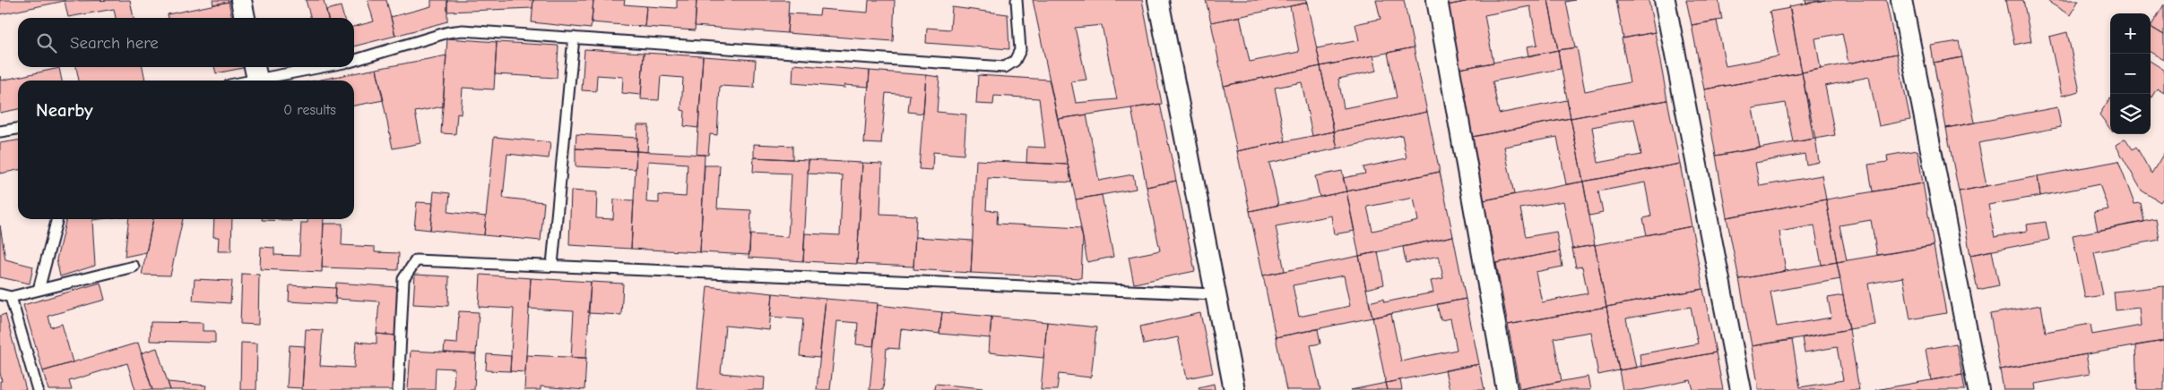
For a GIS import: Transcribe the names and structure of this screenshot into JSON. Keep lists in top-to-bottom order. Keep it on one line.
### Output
{"page":{"map_buttons":["+","−"],"search":"Search here","heading":["Nearby","0 results"]}}
